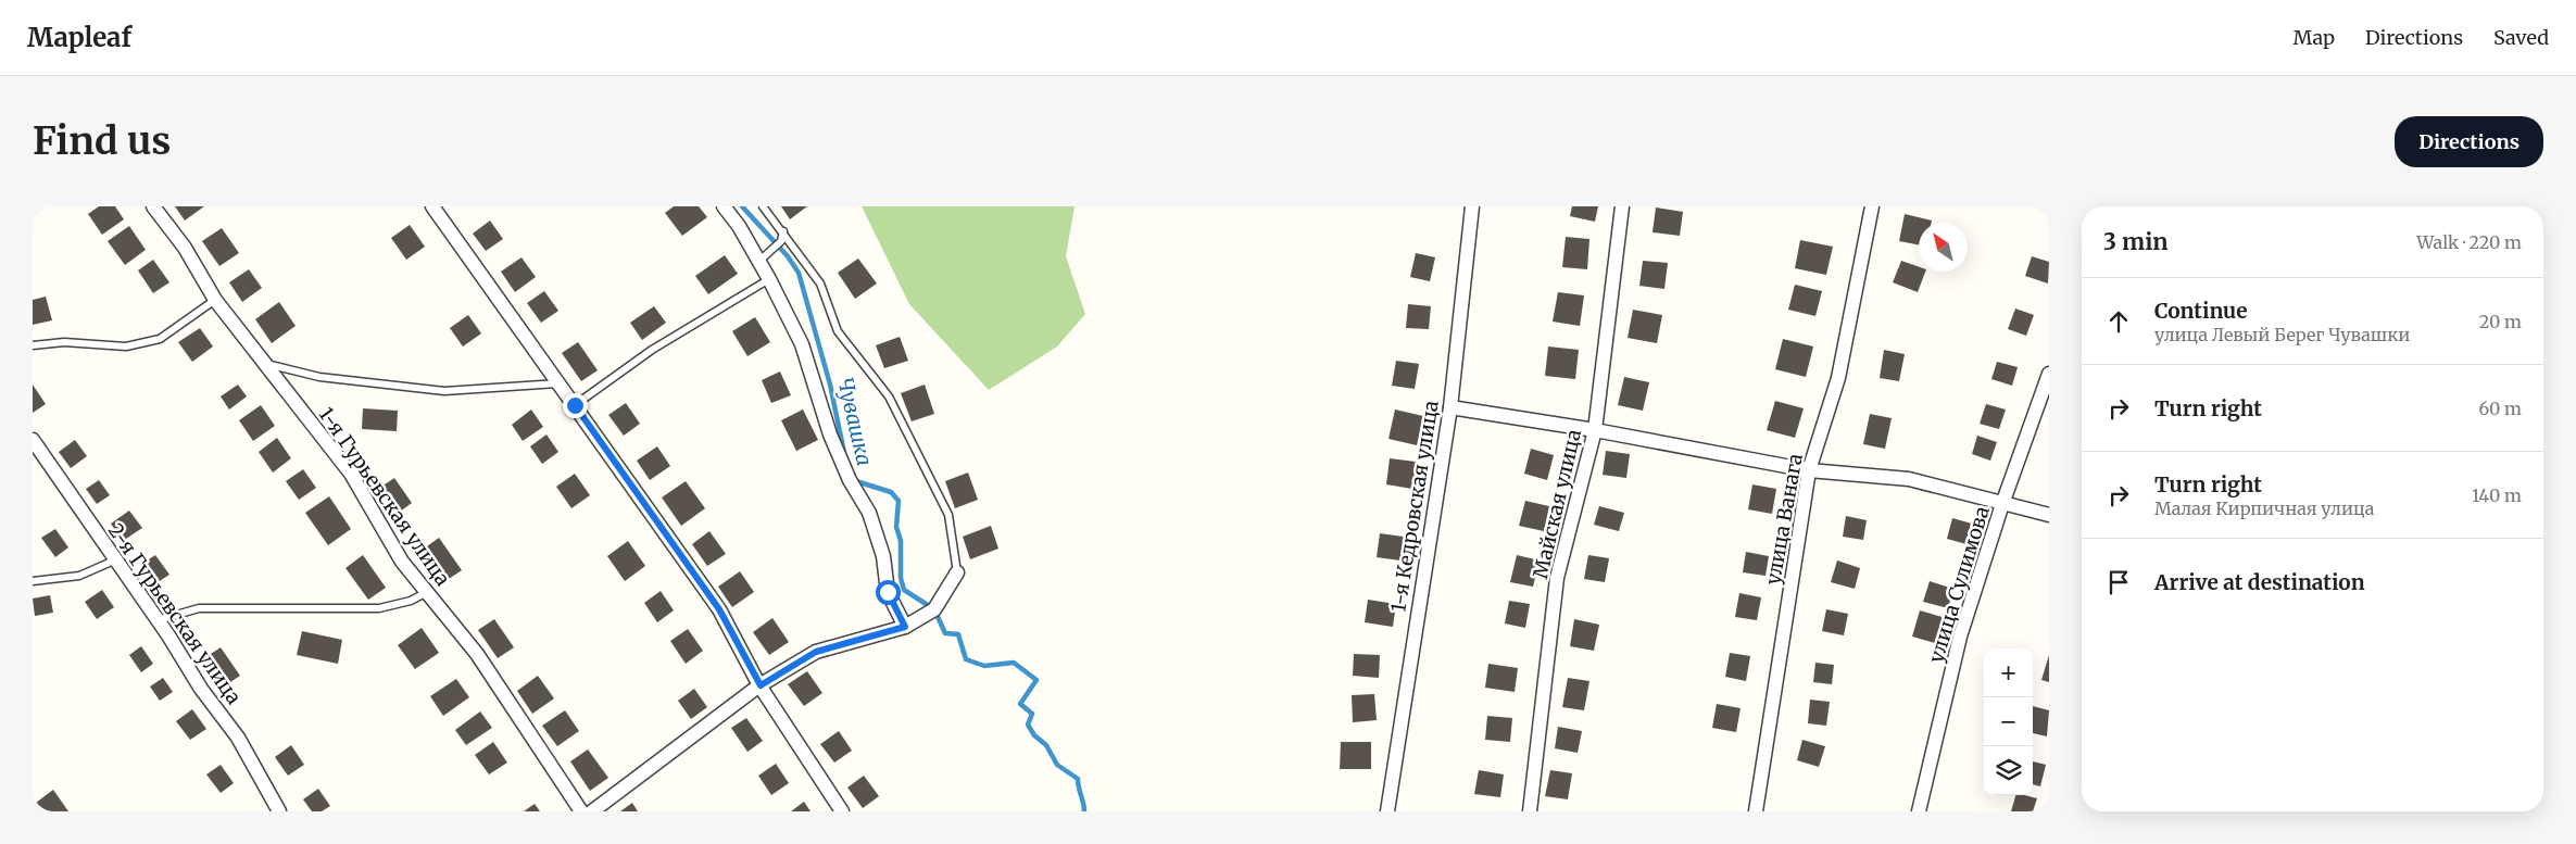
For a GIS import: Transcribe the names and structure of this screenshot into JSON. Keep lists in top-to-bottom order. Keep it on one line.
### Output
{"streets":{"street":["1-я Гурьевская улица","Майская улица","1-я Кедровская улица","улица Ванага","улица Сулимова","2-я Гурьевская улица"]},"water":["Чувашка"],"north":"top left","page":{"header":"Mapleaf","nav":["Map","Directions","Saved"],"buttons":"Directions","title":"Find us","heading":["3 min","Walk · 220 m"],"list":[["Continue","улица Левый Берег Чувашки","20 m"],["Turn right","60 m"],["Turn right","Малая Кирпичная улица","140 m"],"Arrive at destination"],"map_buttons":["+","−"]}}
